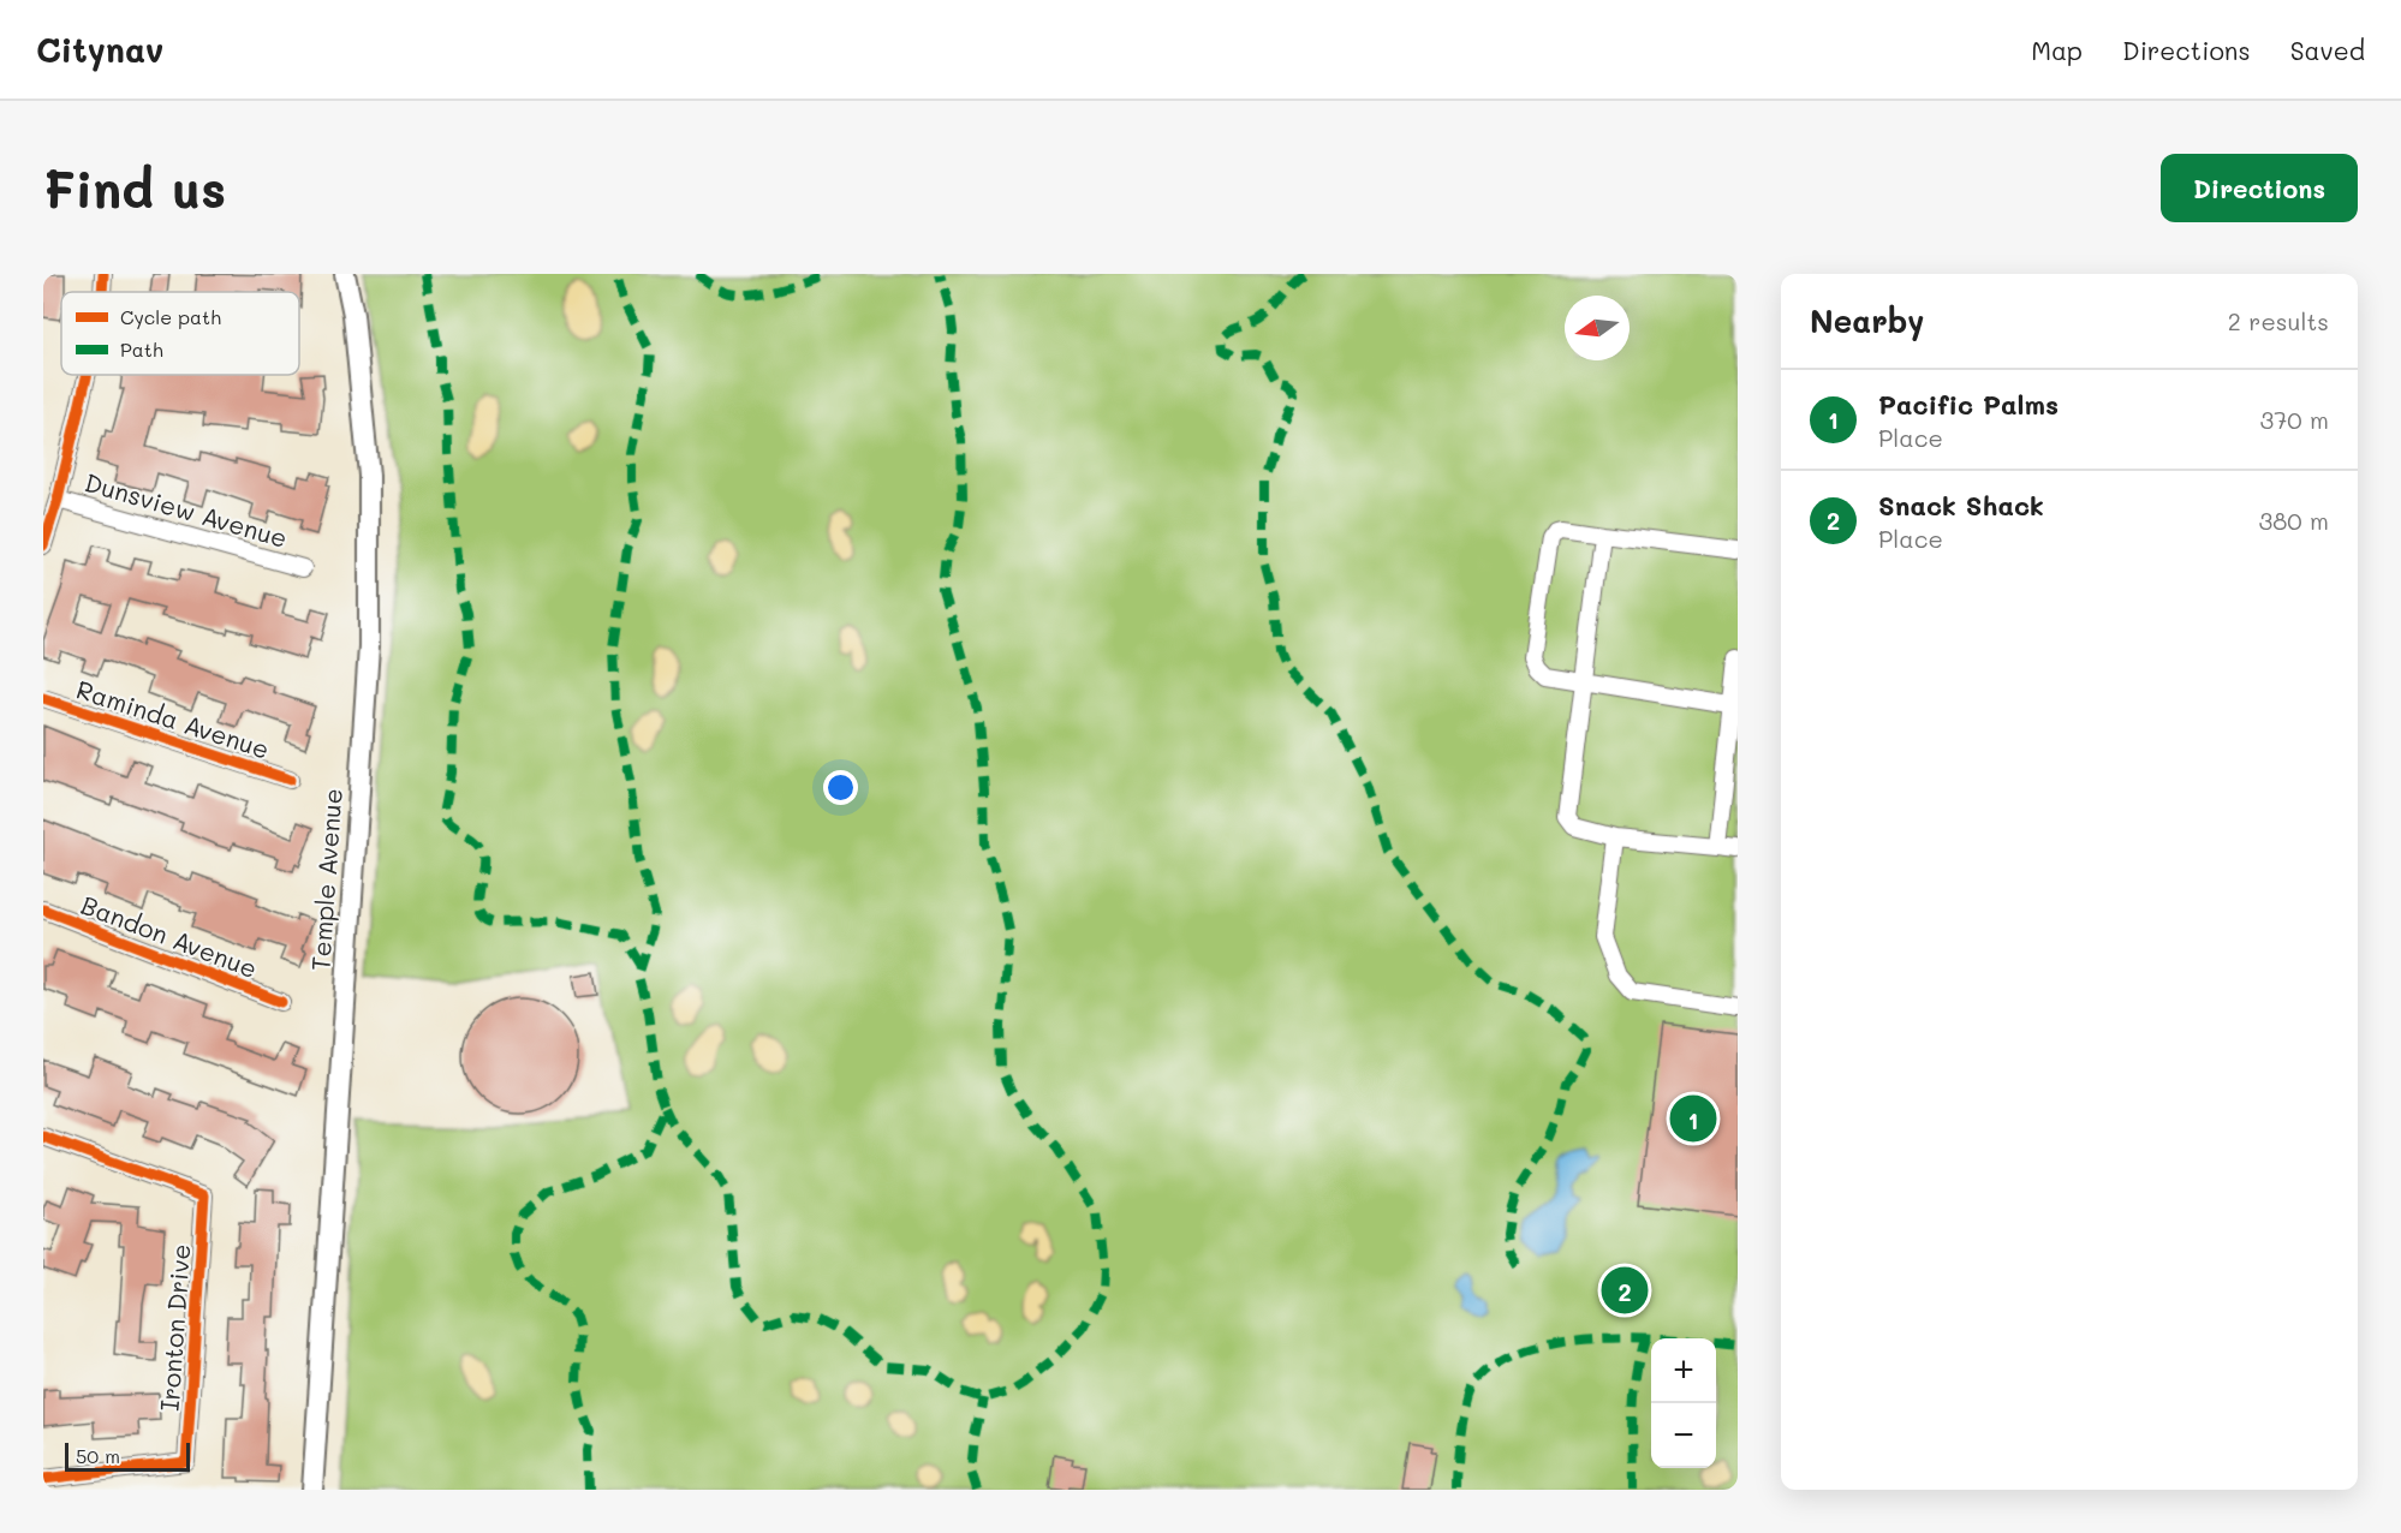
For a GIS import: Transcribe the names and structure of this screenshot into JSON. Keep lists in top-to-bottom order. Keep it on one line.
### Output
{"streets":{"main road":["Temple Avenue"],"street":["Dunsview Avenue","Raminda Avenue","Bandon Avenue","Ironton Drive"]},"legend":["Cycle path","Path"],"scale_bar":"50 m","north":"left","page":{"header":"Citynav","nav":["Map","Directions","Saved"],"buttons":"Directions","title":"Find us","heading":["Nearby","2 results"],"list":[{"mark":"1","name":"Pacific Palms","note":"Place","value":"370 m"},{"mark":"2","name":"Snack Shack","note":"Place","value":"380 m"}],"pins":["1","2"],"map_buttons":["+","−"],"scale":"50 m"}}
